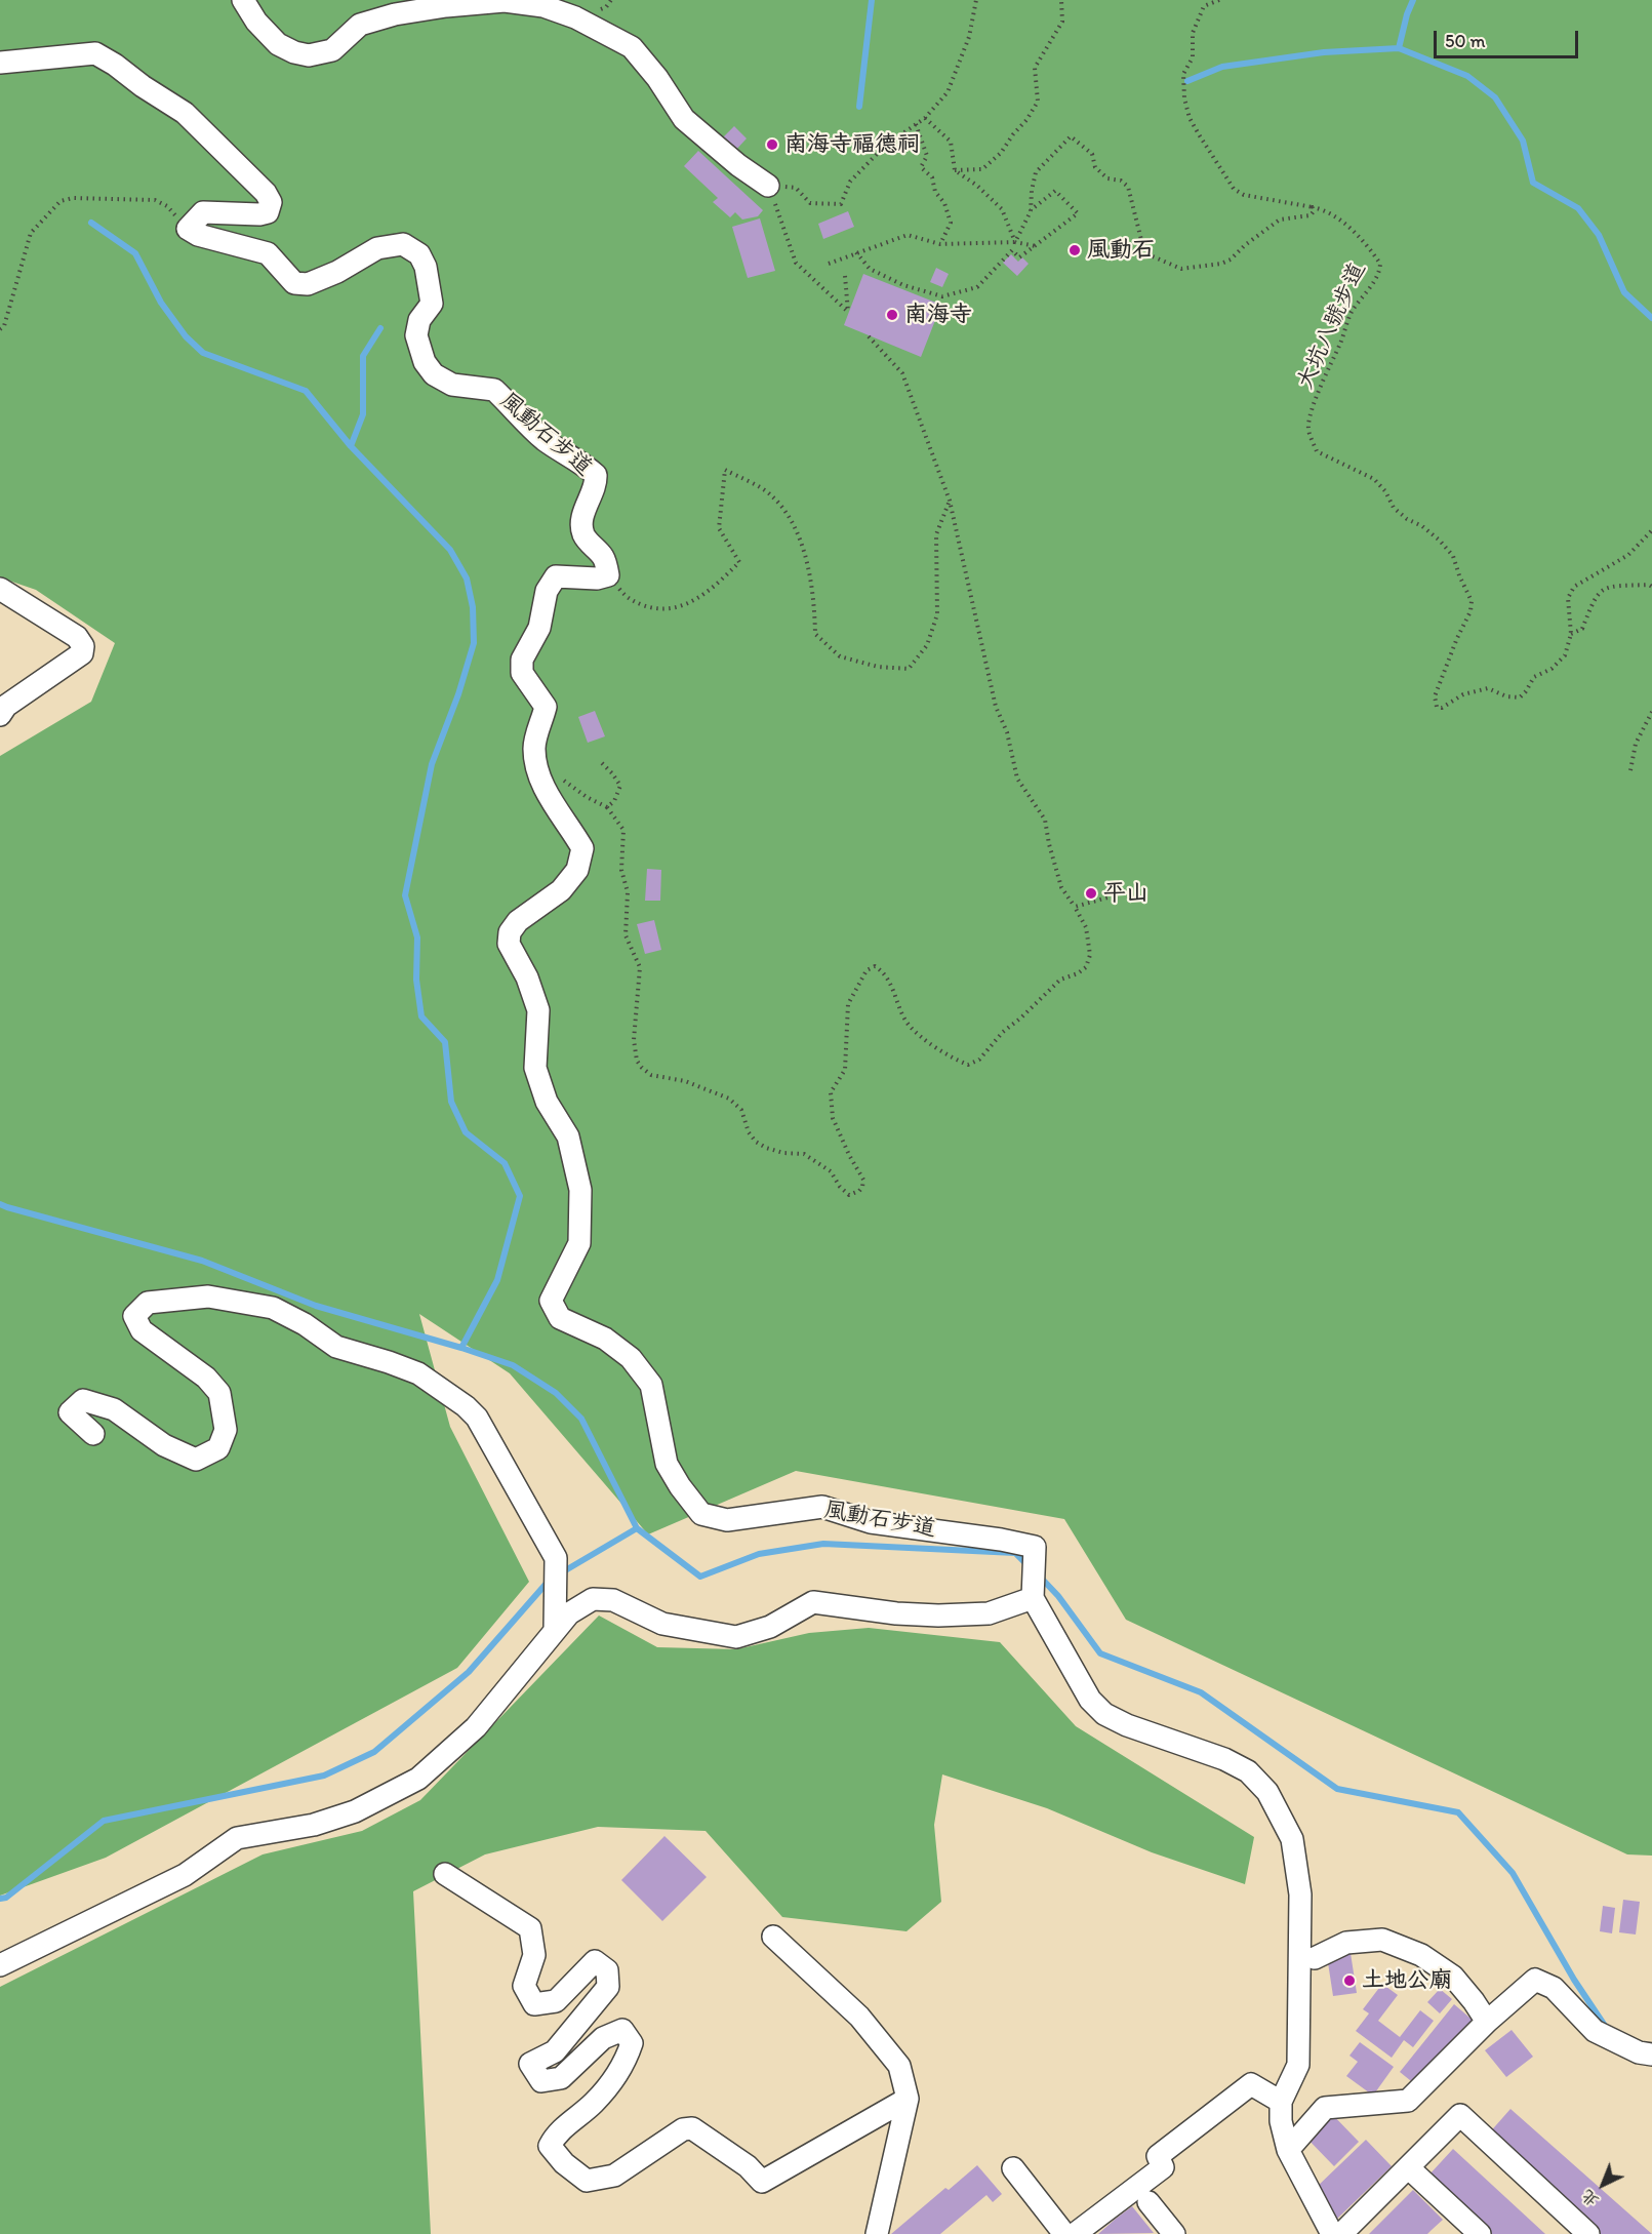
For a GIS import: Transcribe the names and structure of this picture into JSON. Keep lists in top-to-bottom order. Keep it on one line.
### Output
{"streets":{"street":["風動石步道"],"path":["大坑八號步道"]},"places":["南海寺福德祠","風動石","南海寺","平山","土地公廟"],"scale_bar":"50 m","north":"bottom left"}
